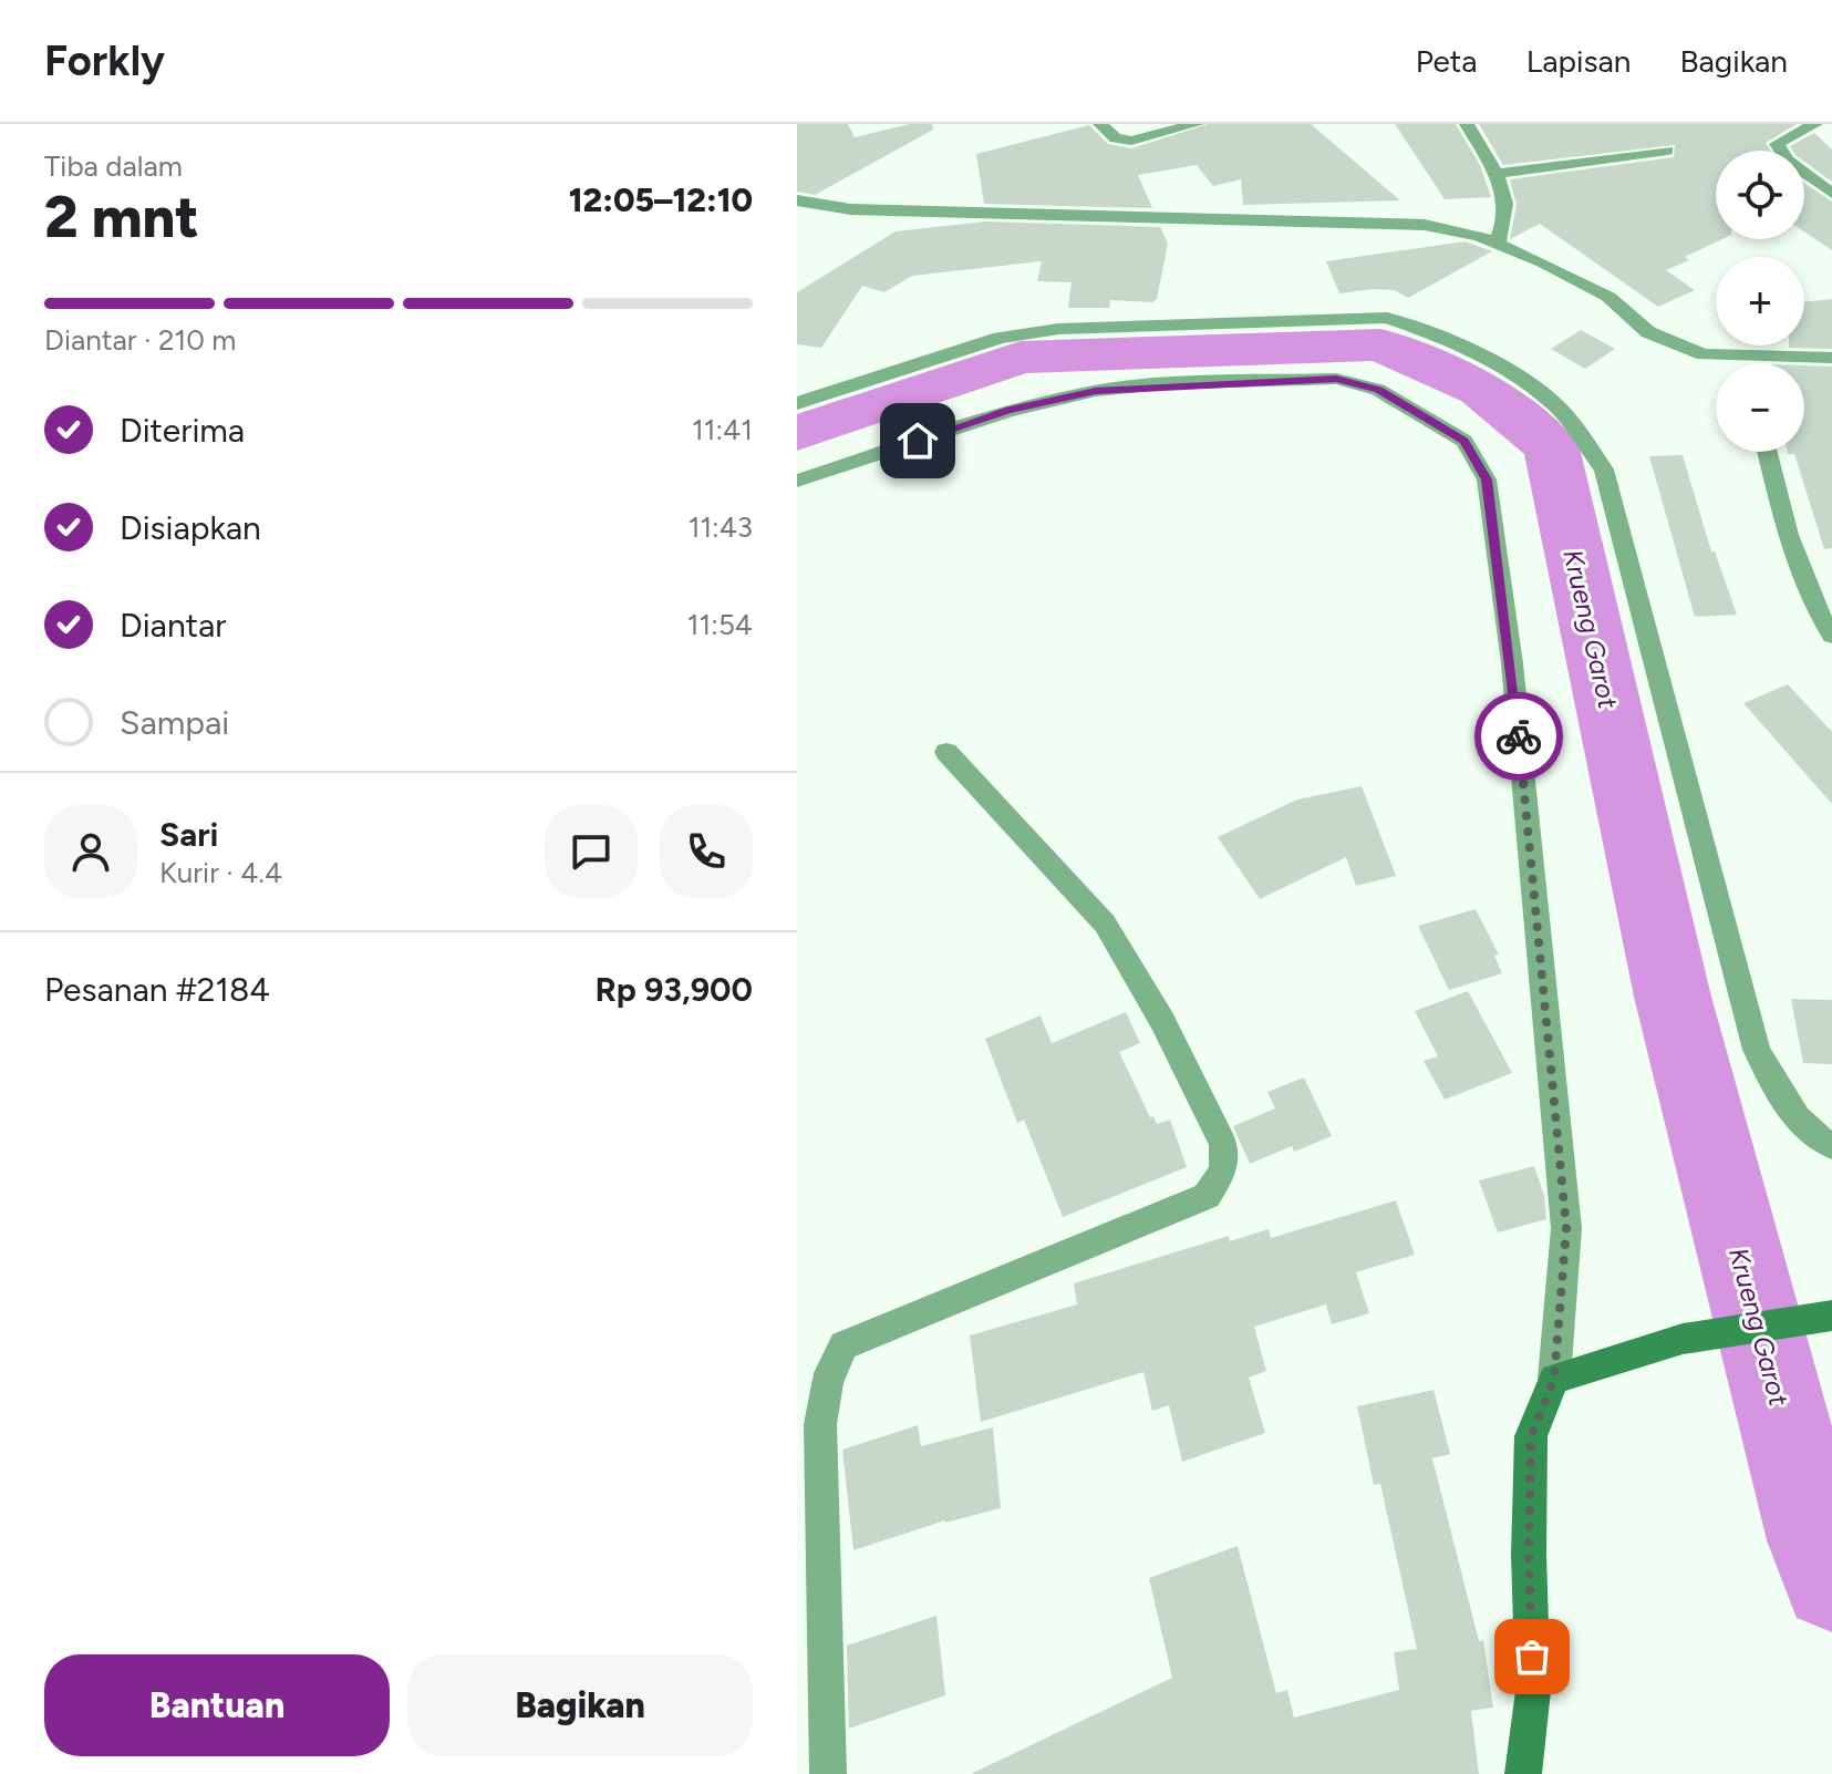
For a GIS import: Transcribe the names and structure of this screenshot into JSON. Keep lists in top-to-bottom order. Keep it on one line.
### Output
{"water":["Krueng Garot"],"page":{"header":"Forkly","nav":["Peta","Lapisan","Bagikan"],"heading":["2 mnt","Tiba dalam","12:05–12:10"],"panel":["Sari","Kurir · 4.4","Pesanan #2184","Rp 93,900"],"map_buttons":["+","−"],"bar":"Diantar · 210 m","list":[["Diterima","11:41"],["Disiapkan","11:43"],["Diantar","11:54"],"Sampai"],"buttons":["Bantuan","Bagikan"]}}
